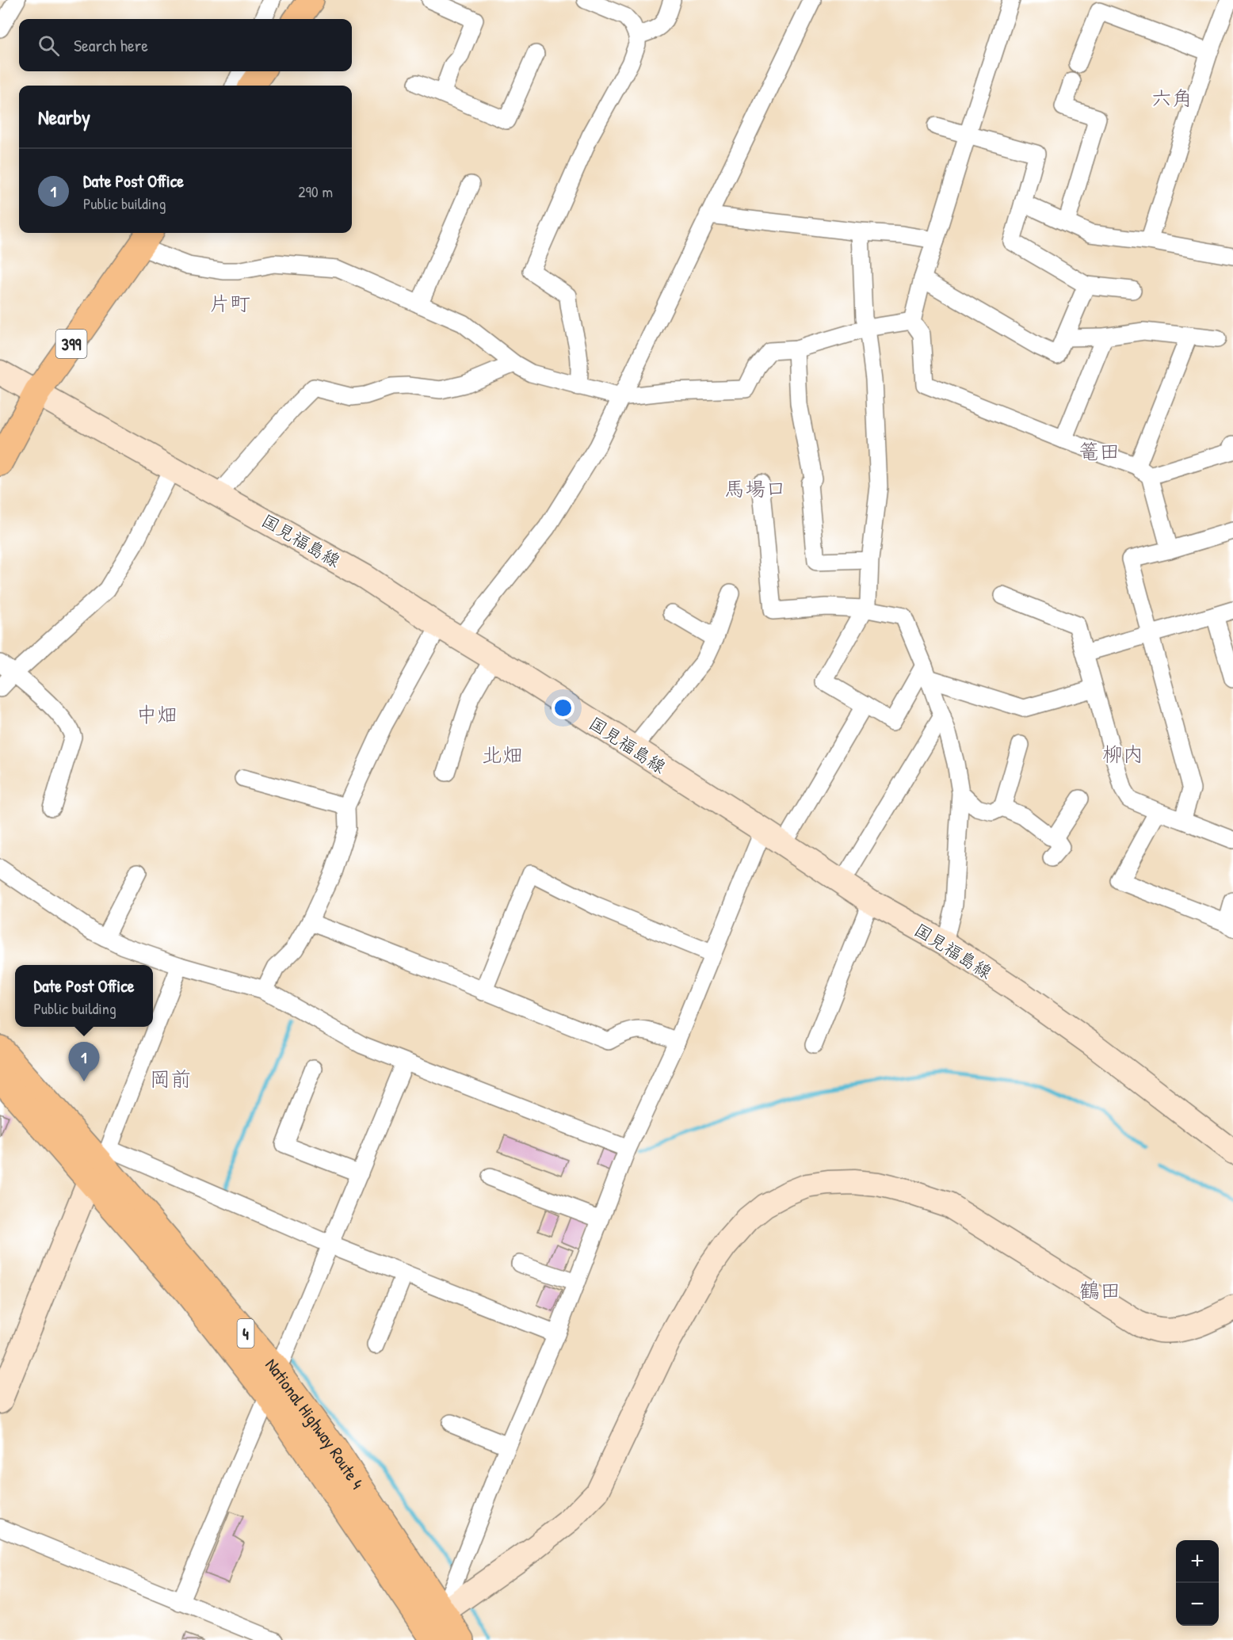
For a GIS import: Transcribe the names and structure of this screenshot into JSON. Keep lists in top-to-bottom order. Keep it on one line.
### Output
{"streets":{"highway":["399","4","National Highway Route 4"],"main road":["国見福島線"]},"crossings":[["399","国見福島線"]],"districts":["六角","片町","篭田","馬場口","中畑","柳内","北畑","岡前","鶴田"],"page":{"search":"Search here","heading":"Nearby","list":[{"mark":"1","name":"Date Post Office","note":"Public building","value":"290 m"}],"popup":["Date Post Office","Public building"],"pins":"1","map_buttons":["+","−"]}}
